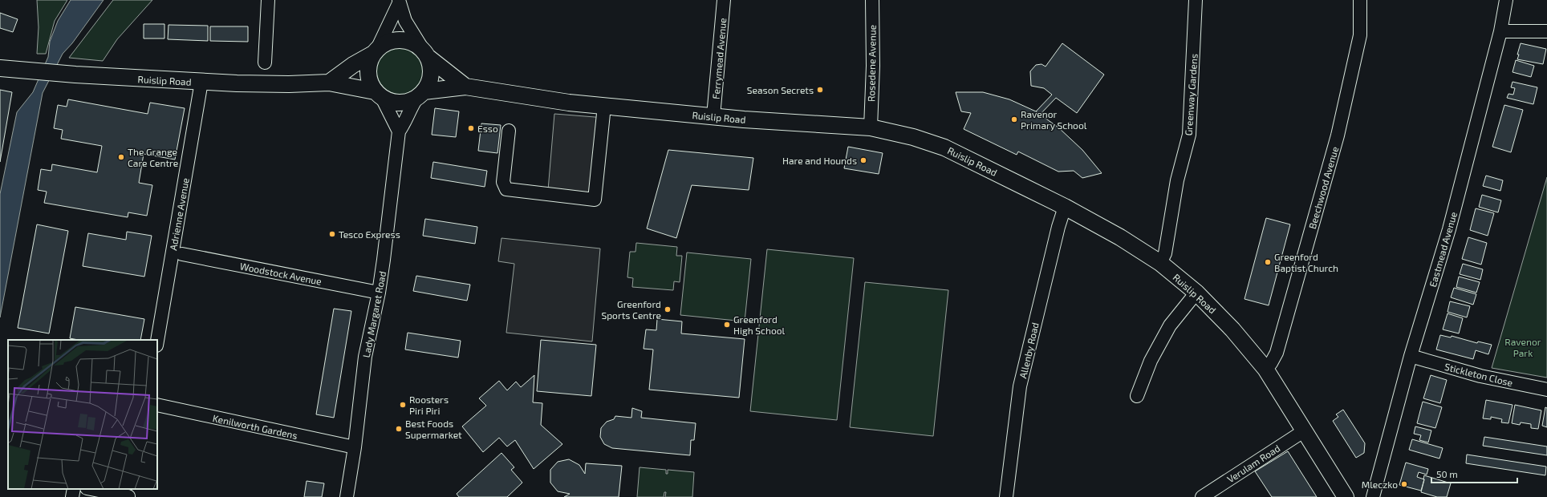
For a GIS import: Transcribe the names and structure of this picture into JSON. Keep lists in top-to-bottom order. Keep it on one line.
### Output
{"streets":{"main road":["Ruislip Road"],"street":["Ferrymead Avenue","Rosedene Avenue","Greenway Gardens","Beechwood Avenue","Adrienne Avenue","Eastmead Avenue","Woodstock Avenue","Lady Margaret Road","Allenby Road","Stickleton Close","Kenilworth Gardens","Verulam Road"]},"crossings":[["Ferrymead Avenue","Ruislip Road"],["Rosedene Avenue","Ruislip Road"],["Ruislip Road","Greenway Gardens"],["Ruislip Road","Beechwood Avenue"],["Ruislip Road","Adrienne Avenue"],["Ruislip Road","Lady Margaret Road"],["Ruislip Road","Allenby Road"],["Ruislip Road","Verulam Road"],["Eastmead Avenue","Stickleton Close"],["Woodstock Avenue","Lady Margaret Road"],["Lady Margaret Road","Kenilworth Gardens"]],"parks":["Ravenor Park"],"places":["Season Secrets","Ravenor Primary School","Esso","The Grange Care Centre","Hare and Hounds","Tesco Express","Greenford Baptist Church","Greenford Sports Centre","Greenford High School","Roosters Piri Piri","Best Foods Supermarket","Mleczko"],"scale_bar":"50 m"}
